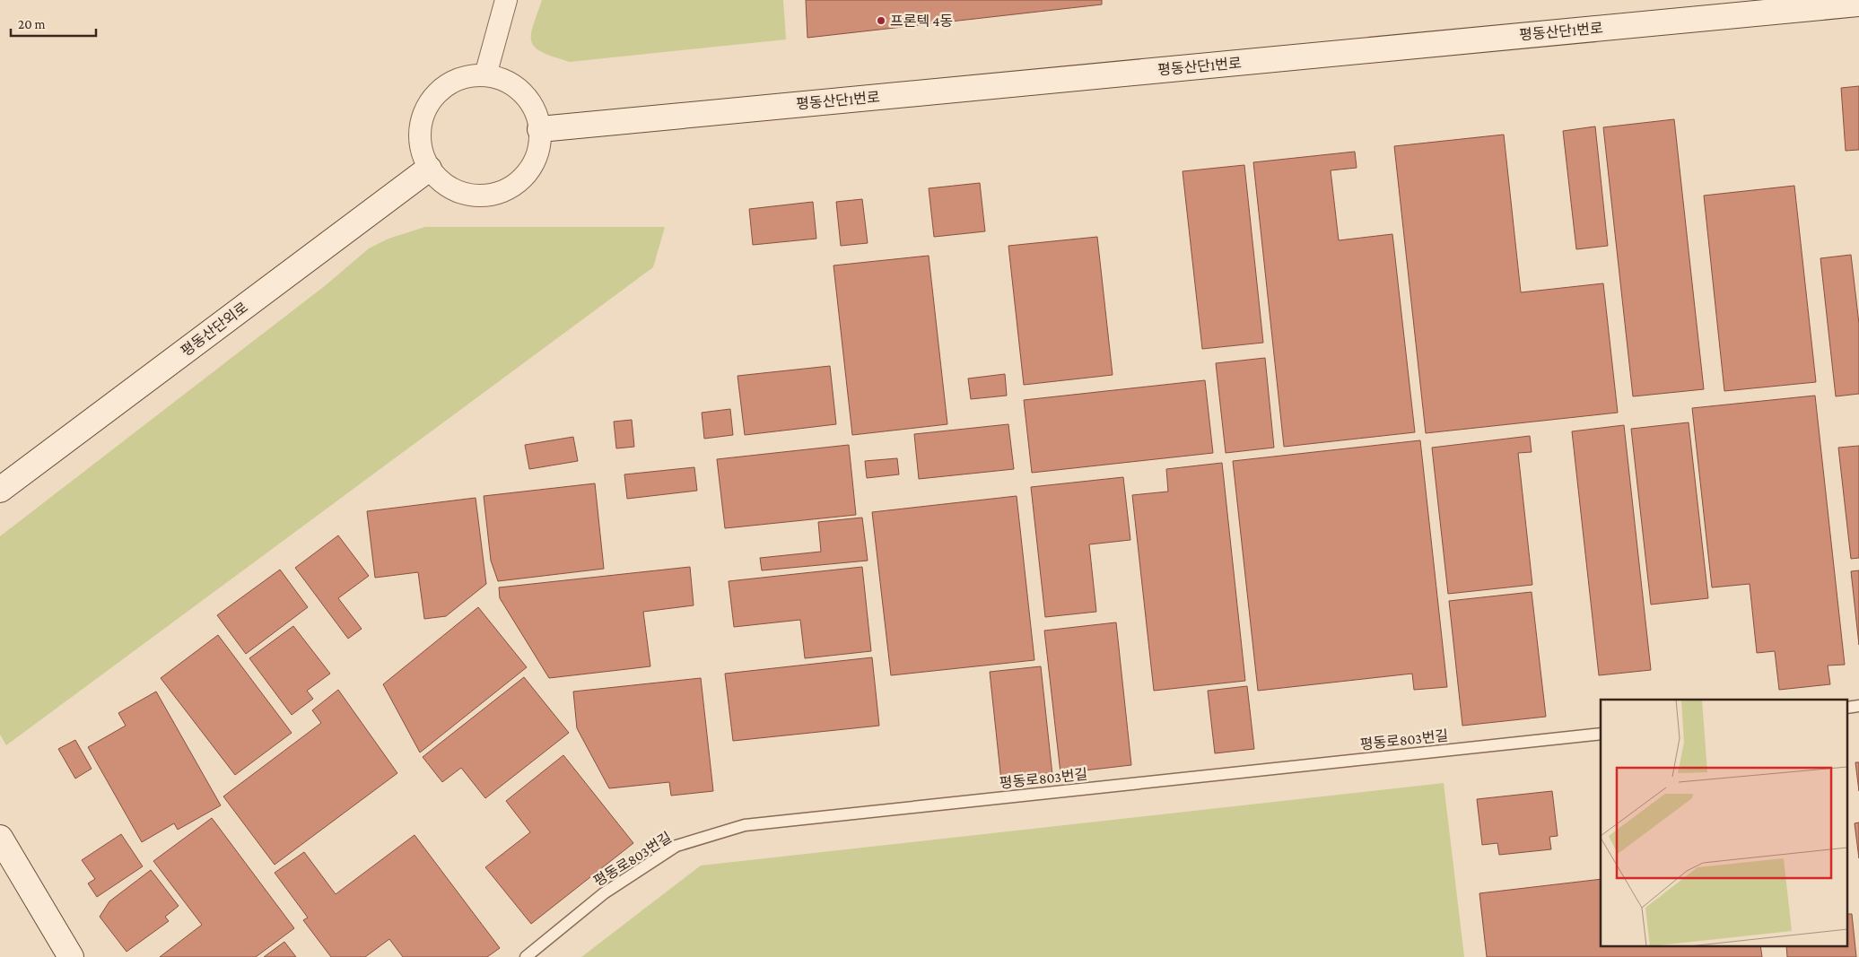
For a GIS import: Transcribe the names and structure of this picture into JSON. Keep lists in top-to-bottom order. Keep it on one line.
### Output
{"streets":{"street":["평동산단1번로","평동산단외로"],"lane":["평동로803번길"]},"crossings":[["평동산단1번로","평동산단외로"]],"places":["프론텍 4동"],"scale_bar":"20 m"}
